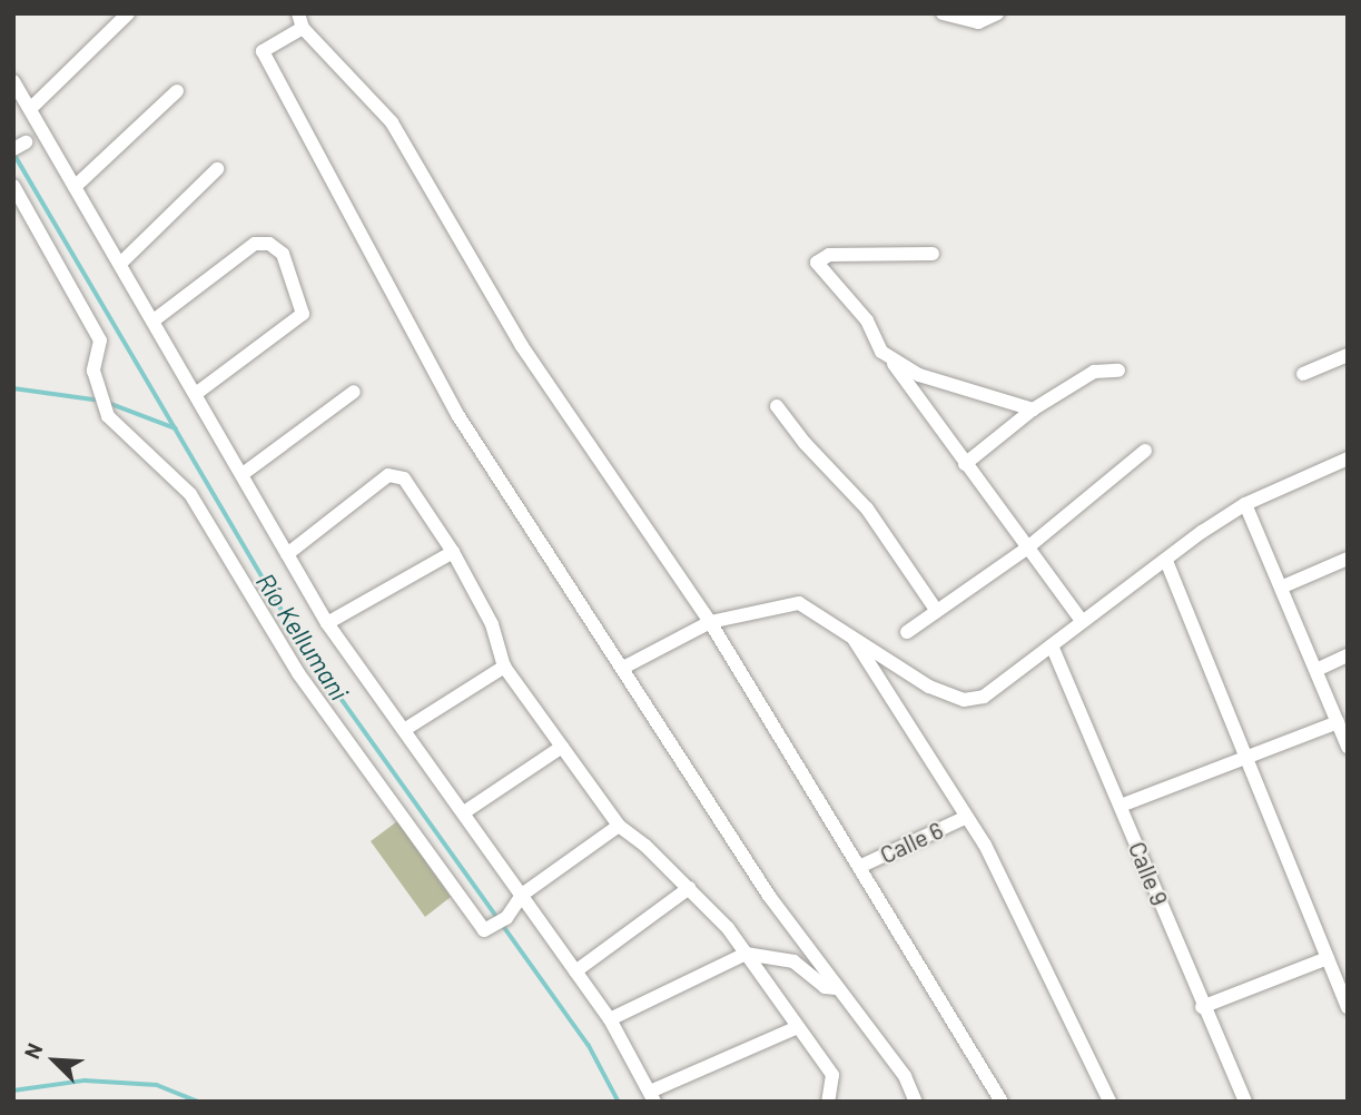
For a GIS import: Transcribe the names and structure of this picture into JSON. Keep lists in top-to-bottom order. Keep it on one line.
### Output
{"streets":{"street":["Calle 6","Calle 9"]},"water":["Río Kellumani"],"north":"top left"}
